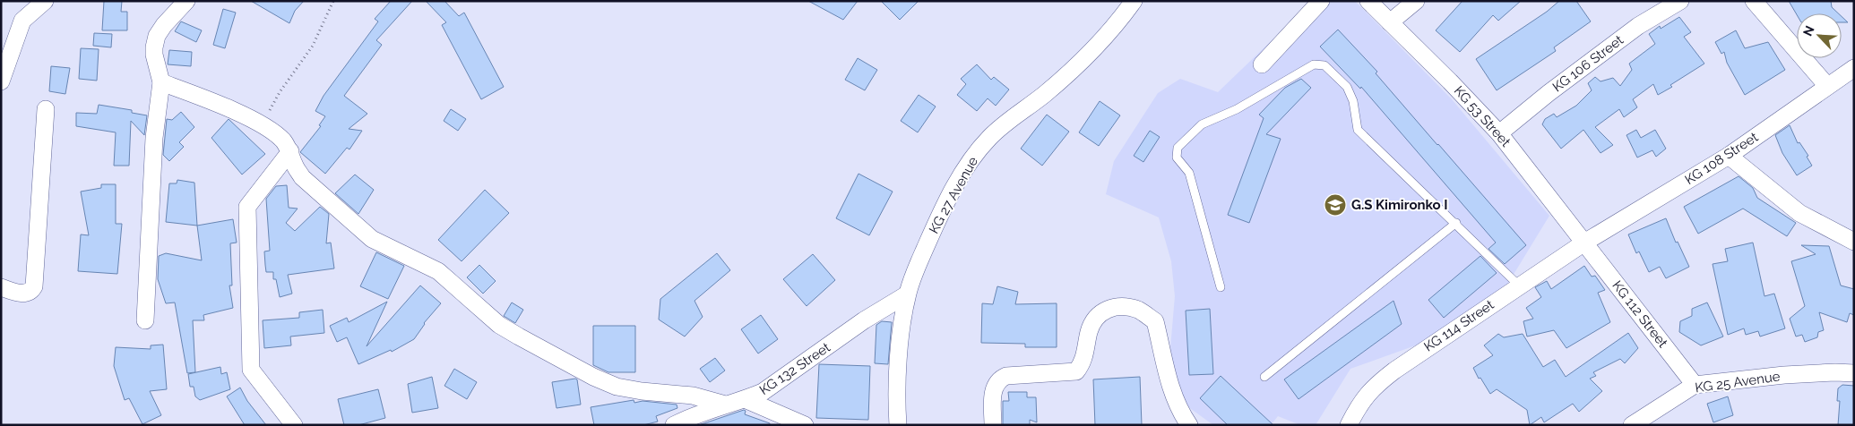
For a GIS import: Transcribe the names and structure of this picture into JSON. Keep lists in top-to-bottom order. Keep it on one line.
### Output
{"streets":{"street":["KG 106 Street","KG 53 Street","KG 108 Street","KG 27 Avenue","KG 112 Street","KG 114 Street","KG 132 Street","KG 25 Avenue"]},"crossings":[["KG 106 Street","KG 53 Street"],["KG 53 Street","KG 108 Street"],["KG 53 Street","KG 112 Street"],["KG 53 Street","KG 114 Street"],["KG 108 Street","KG 112 Street"],["KG 108 Street","KG 114 Street"],["KG 27 Avenue","KG 132 Street"],["KG 112 Street","KG 114 Street"],["KG 112 Street","KG 25 Avenue"]],"places":{"school or university":["G.S Kimironko I"]},"north":"top left"}
